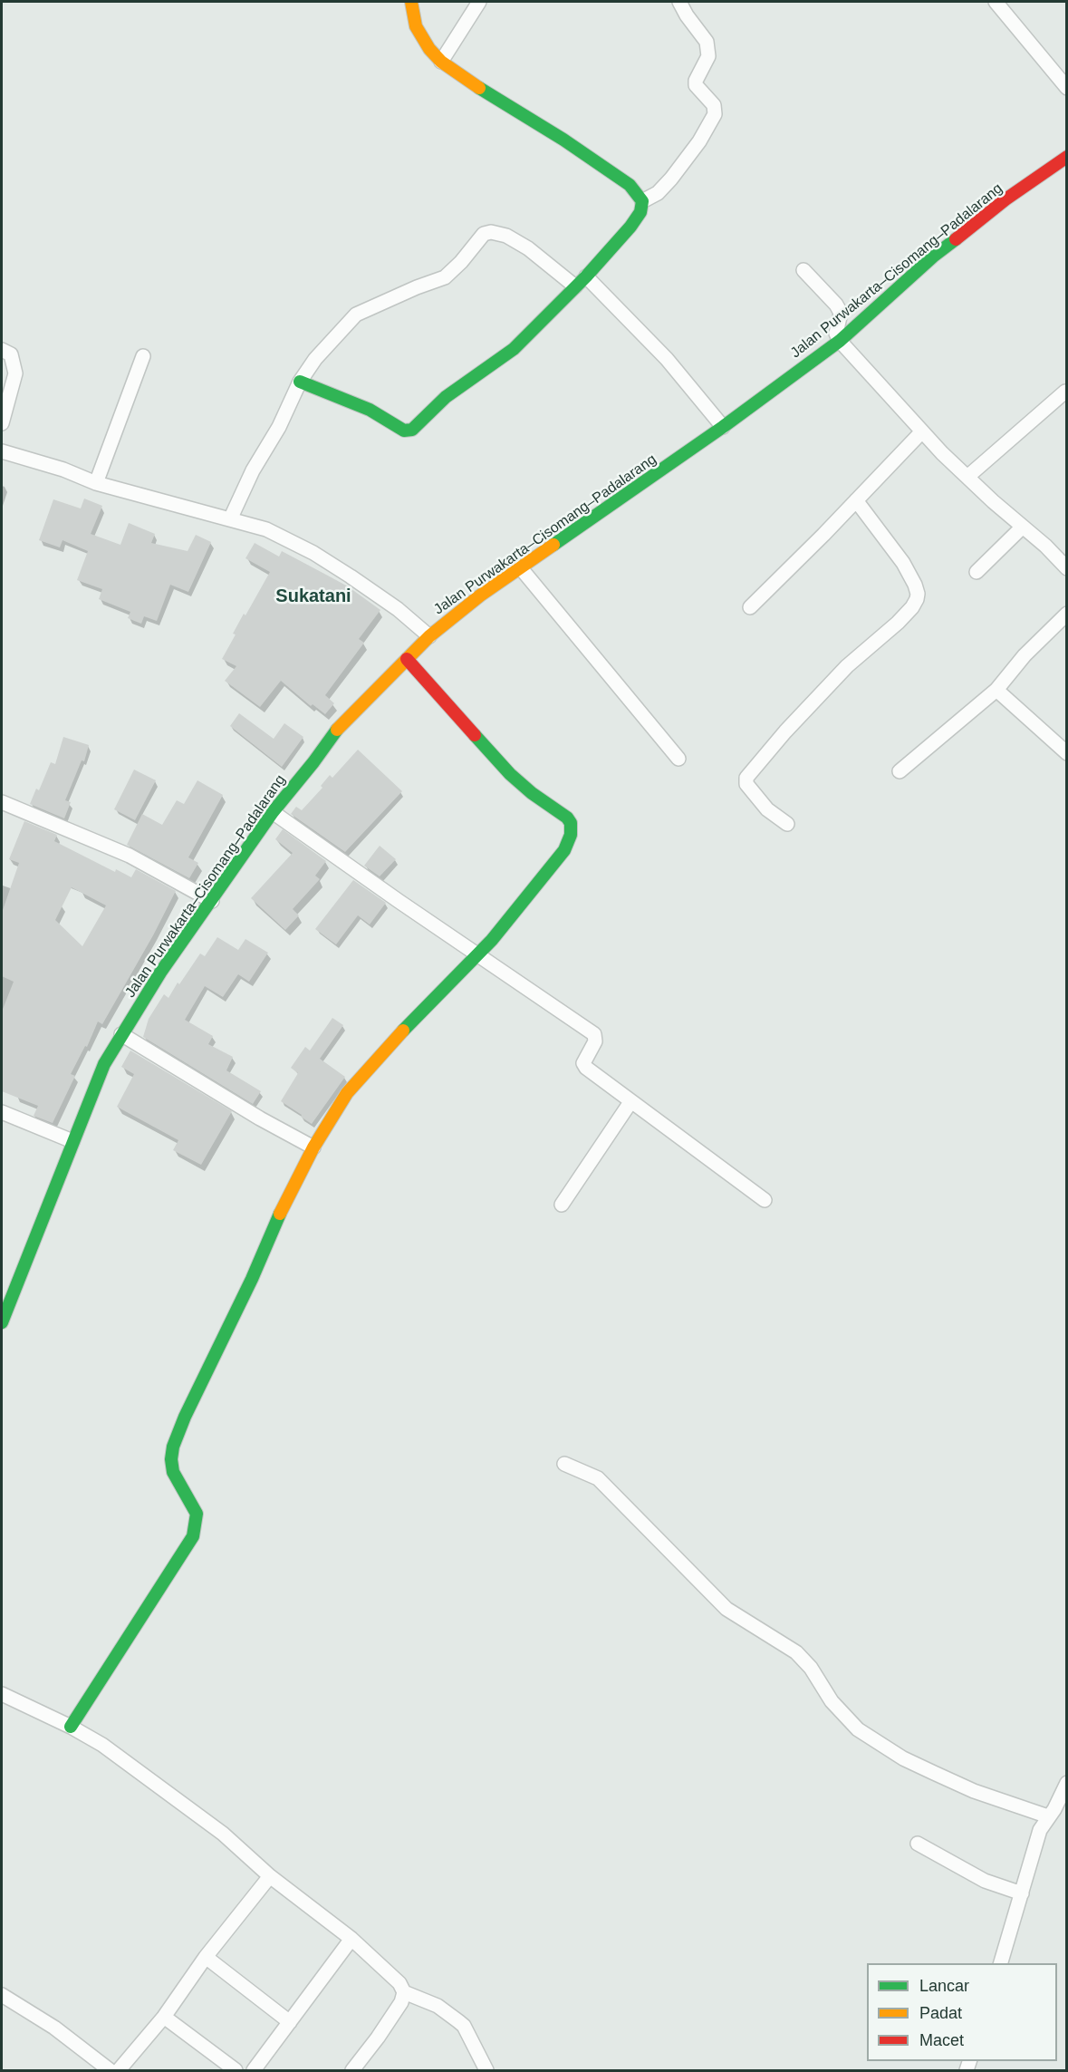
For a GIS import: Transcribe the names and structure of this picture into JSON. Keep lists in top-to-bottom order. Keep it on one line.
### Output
{"streets":{"main road":["Jalan Purwakarta–Cisomang–Padalarang"]},"districts":["Sukatani"],"legend":["Lancar","Padat","Macet"]}
